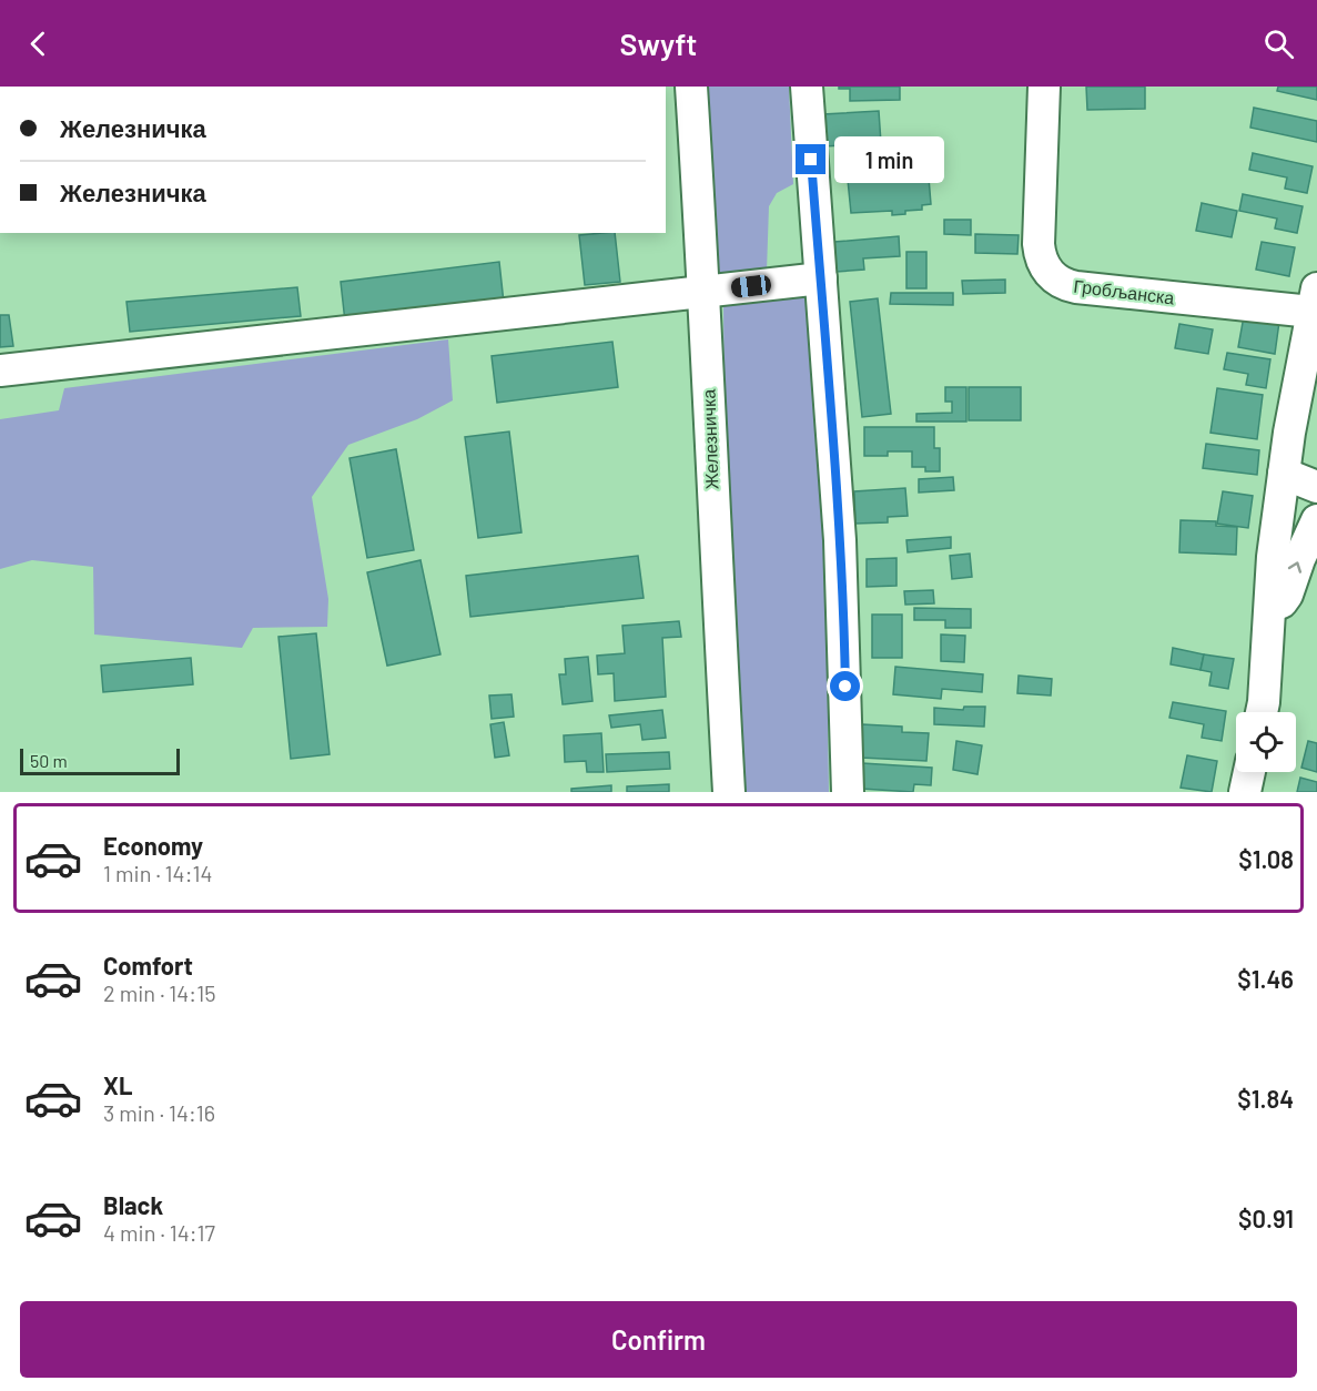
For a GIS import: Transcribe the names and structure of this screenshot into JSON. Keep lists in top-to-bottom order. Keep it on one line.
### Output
{"streets":{"street":["Гробљанска","Железничка"]},"scale_bar":"50 m","page":{"header":"Swyft","banner":["Железничка","Железничка"],"bubble":"1 min","scale":"50 m","list":[{"name":"Economy","note":"1 min · 14:14","value":"$1.08"},{"name":"Comfort","note":"2 min · 14:15","value":"$1.46"},{"name":"XL","note":"3 min · 14:16","value":"$1.84"},{"name":"Black","note":"4 min · 14:17","value":"$0.91"}],"buttons":"Confirm"}}
